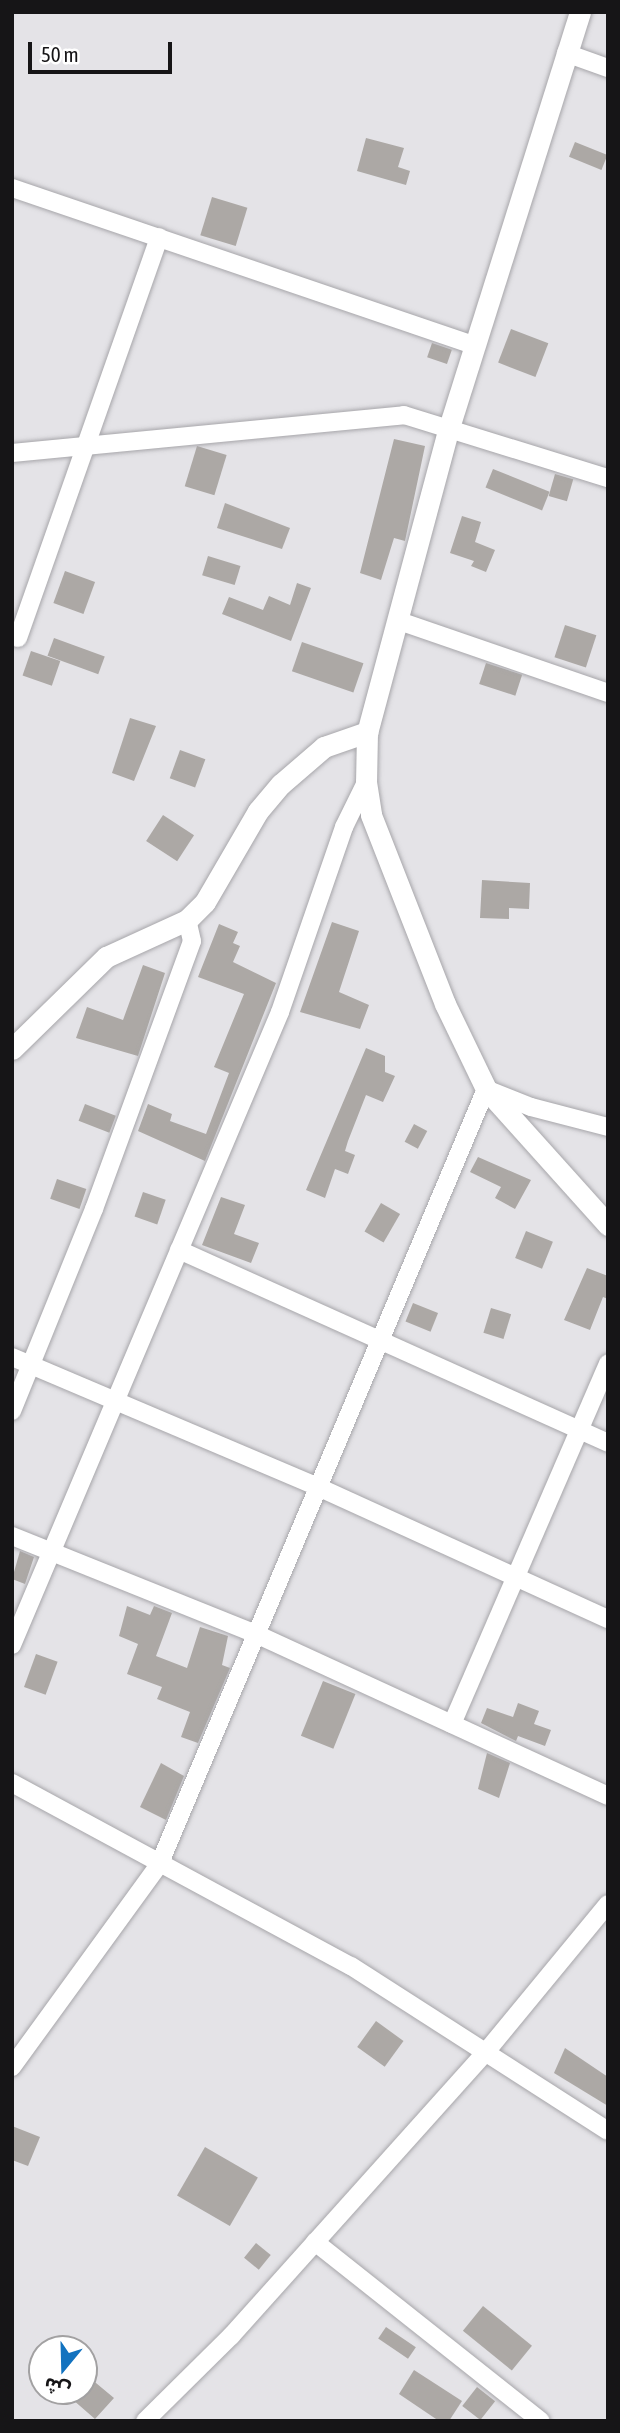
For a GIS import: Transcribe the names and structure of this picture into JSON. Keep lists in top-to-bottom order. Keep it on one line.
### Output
{"scale_bar":"50 m","north":"bottom"}
